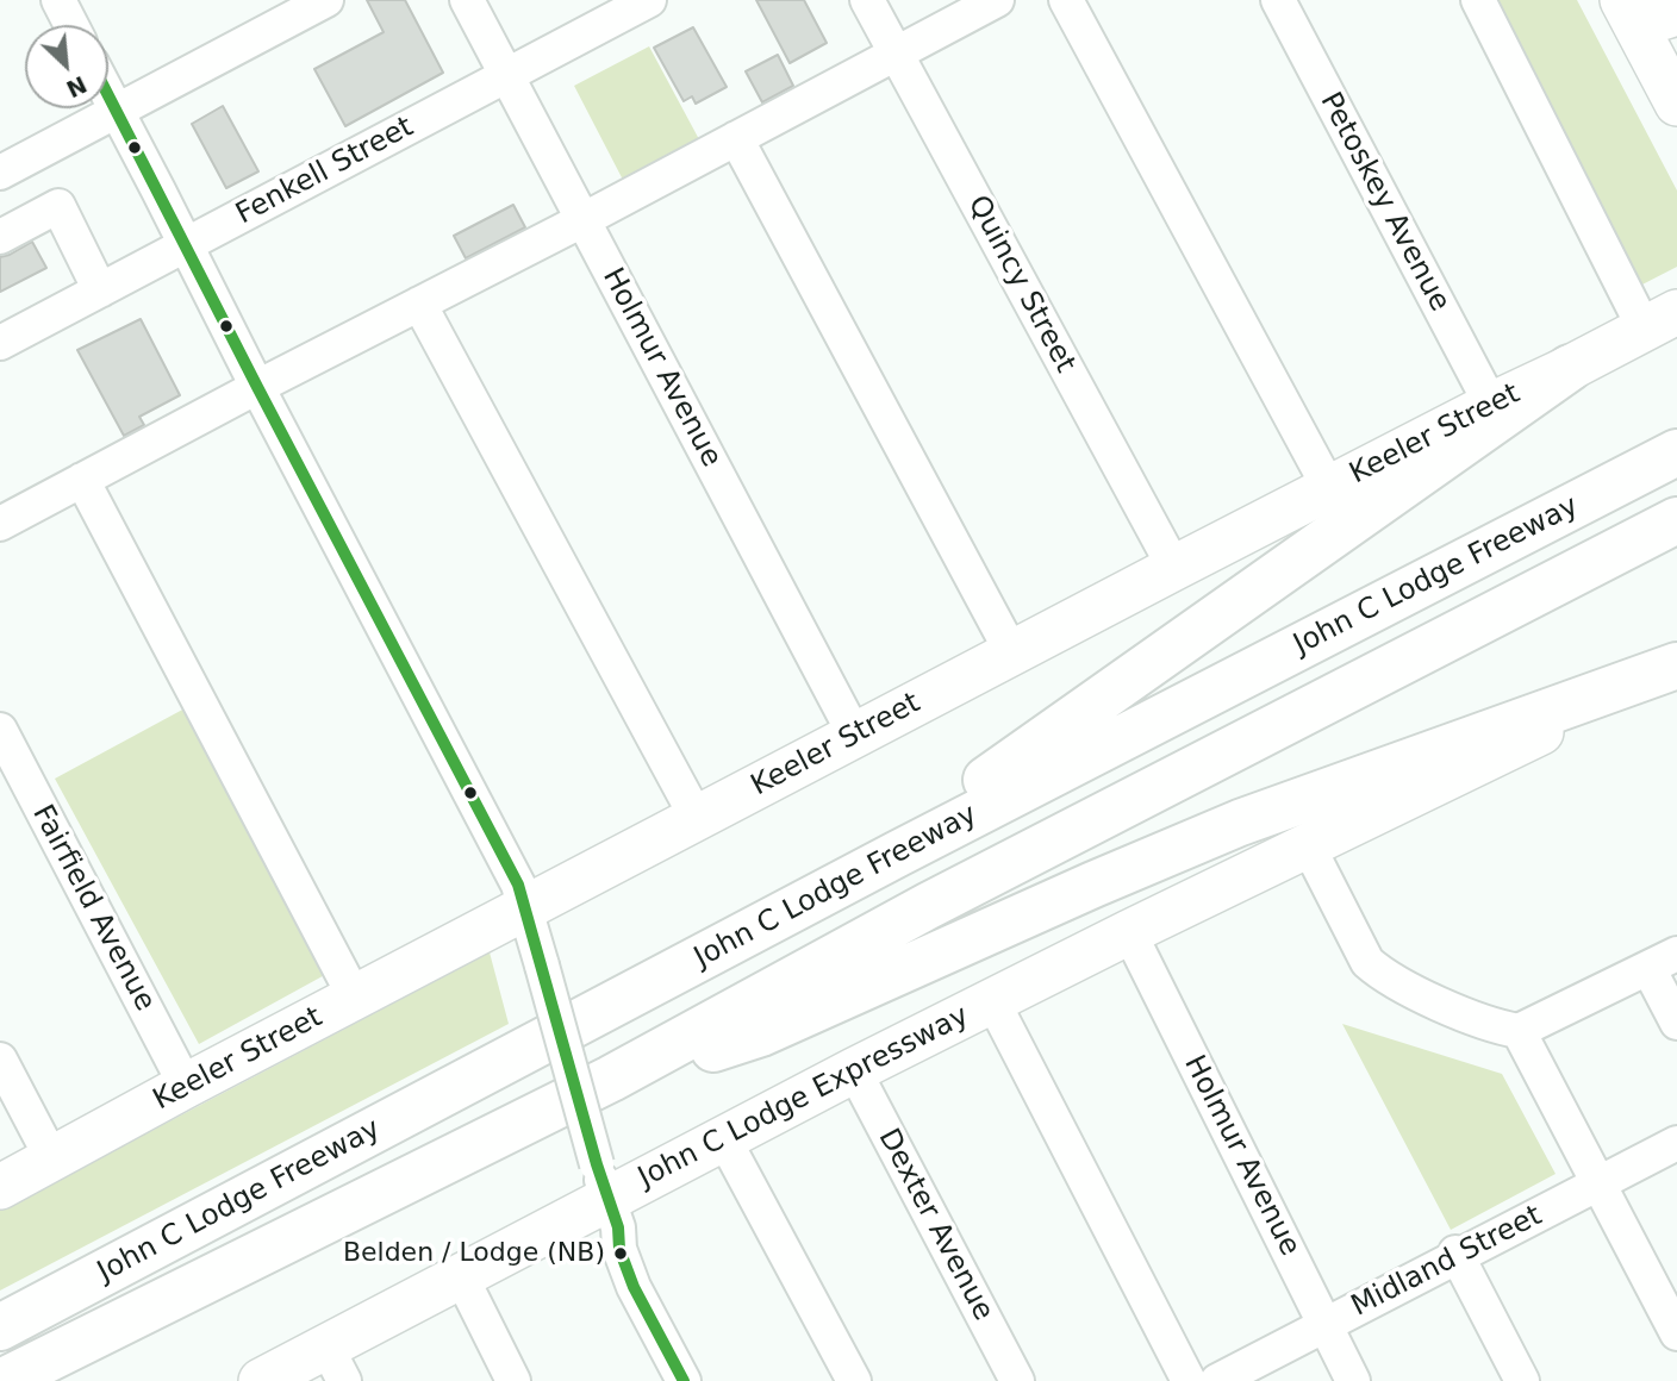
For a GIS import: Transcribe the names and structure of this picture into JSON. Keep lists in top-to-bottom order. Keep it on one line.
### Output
{"streets":{"highway":["John C Lodge Freeway"],"main road":["Keeler Street","John C Lodge Expressway"],"street":["Fenkell Street","Petoskey Avenue","Quincy Street","Holmur Avenue","Fairfield Avenue","Dexter Avenue","Midland Street"]},"crossings":[["Fenkell Street","Holmur Avenue"],["Petoskey Avenue","Keeler Street"],["Quincy Street","Keeler Street"],["Holmur Avenue","Keeler Street"],["Holmur Avenue","John C Lodge Expressway"],["Holmur Avenue","Midland Street"],["Keeler Street","Fairfield Avenue"],["John C Lodge Expressway","Dexter Avenue"]],"places":["Belden / Lodge (NB)"],"north":"bottom right"}
